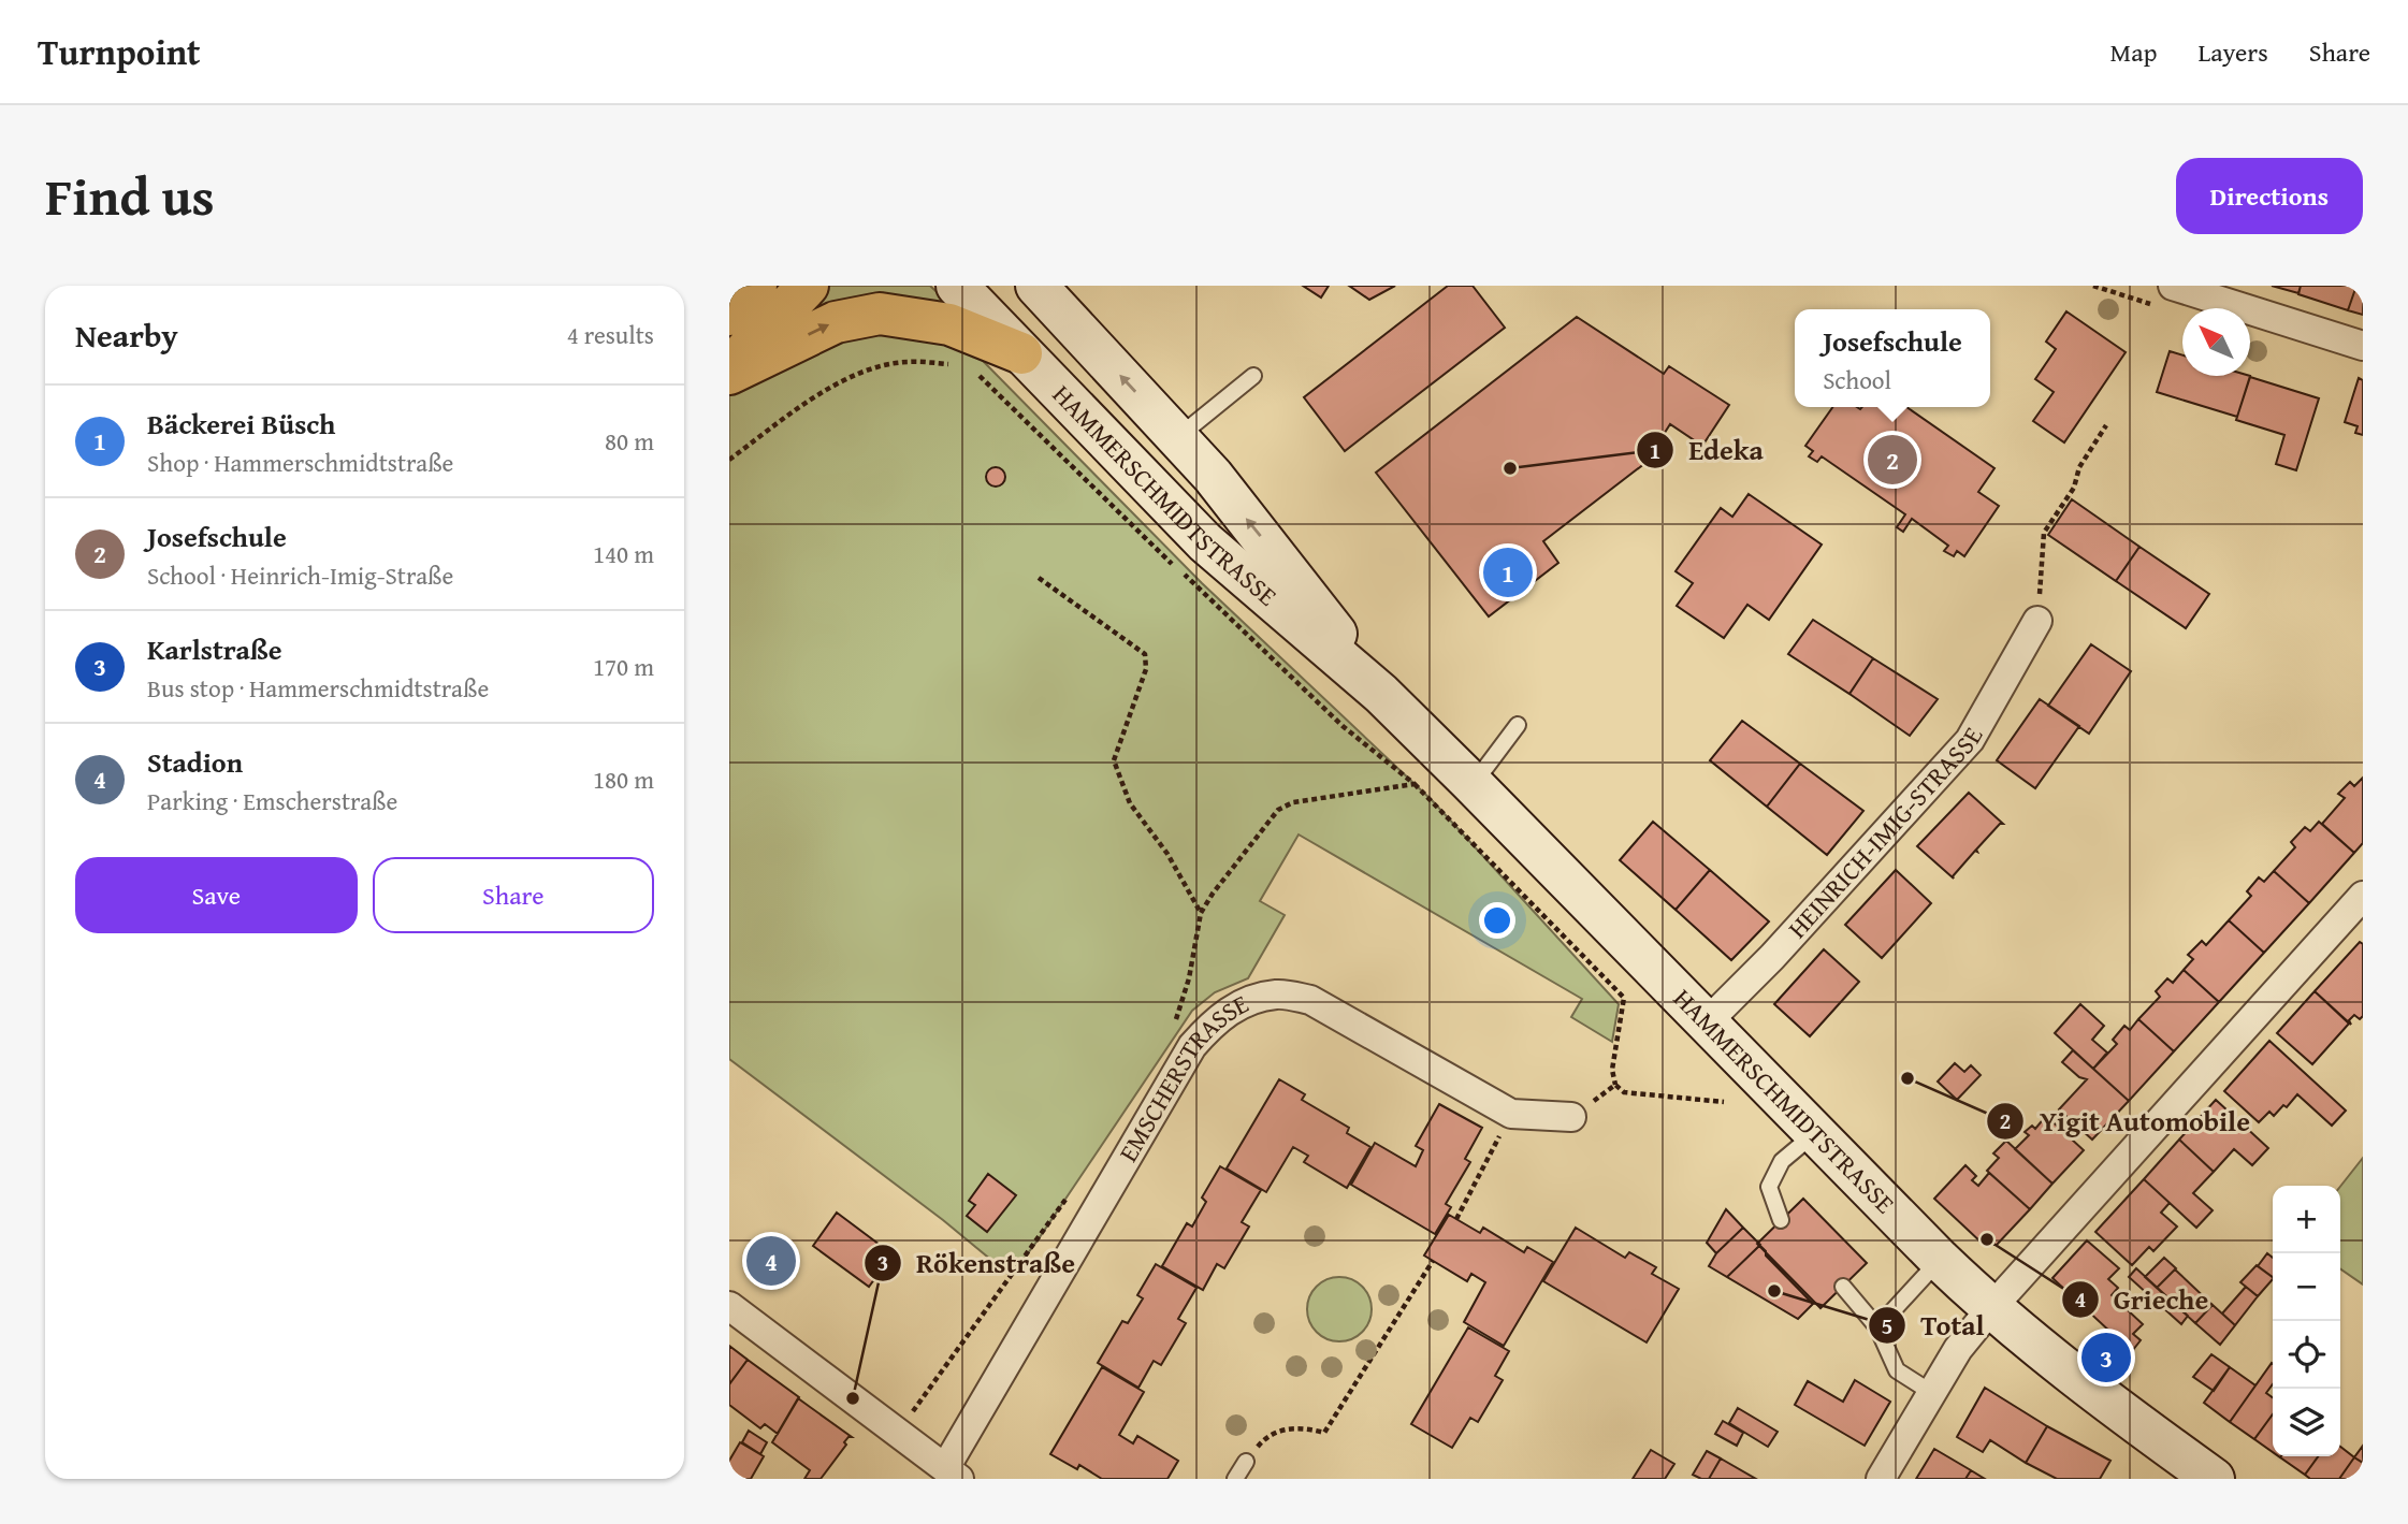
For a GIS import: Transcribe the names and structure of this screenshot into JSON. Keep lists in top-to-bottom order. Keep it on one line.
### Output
{"streets":{"main road":["HAMMERSCHMIDTSTRASSE"],"street":["HEINRICH-IMIG-STRASSE","EMSCHERSTRASSE"]},"crossings":[["HAMMERSCHMIDTSTRASSE","HEINRICH-IMIG-STRASSE"]],"places":["Edeka","Yigit Automobile","Grieche","Total","Rökenstraße"],"north":"top left","page":{"header":"Turnpoint","nav":["Map","Layers","Share"],"title":"Find us","buttons":["Directions",["Save","Share"]],"heading":["Nearby","4 results"],"popup":["Josefschule","School"],"list":[{"mark":"1","name":"Bäckerei Büsch","note":"Shop · Hammerschmidtstraße","value":"80 m"},{"mark":"2","name":"Josefschule","note":"School · Heinrich-Imig-Straße","value":"140 m"},{"mark":"3","name":"Karlstraße","note":"Bus stop · Hammerschmidtstraße","value":"170 m"},{"mark":"4","name":"Stadion","note":"Parking · Emscherstraße","value":"180 m"}],"pins":["2","1","4","3"],"map_buttons":["+","−"]}}
